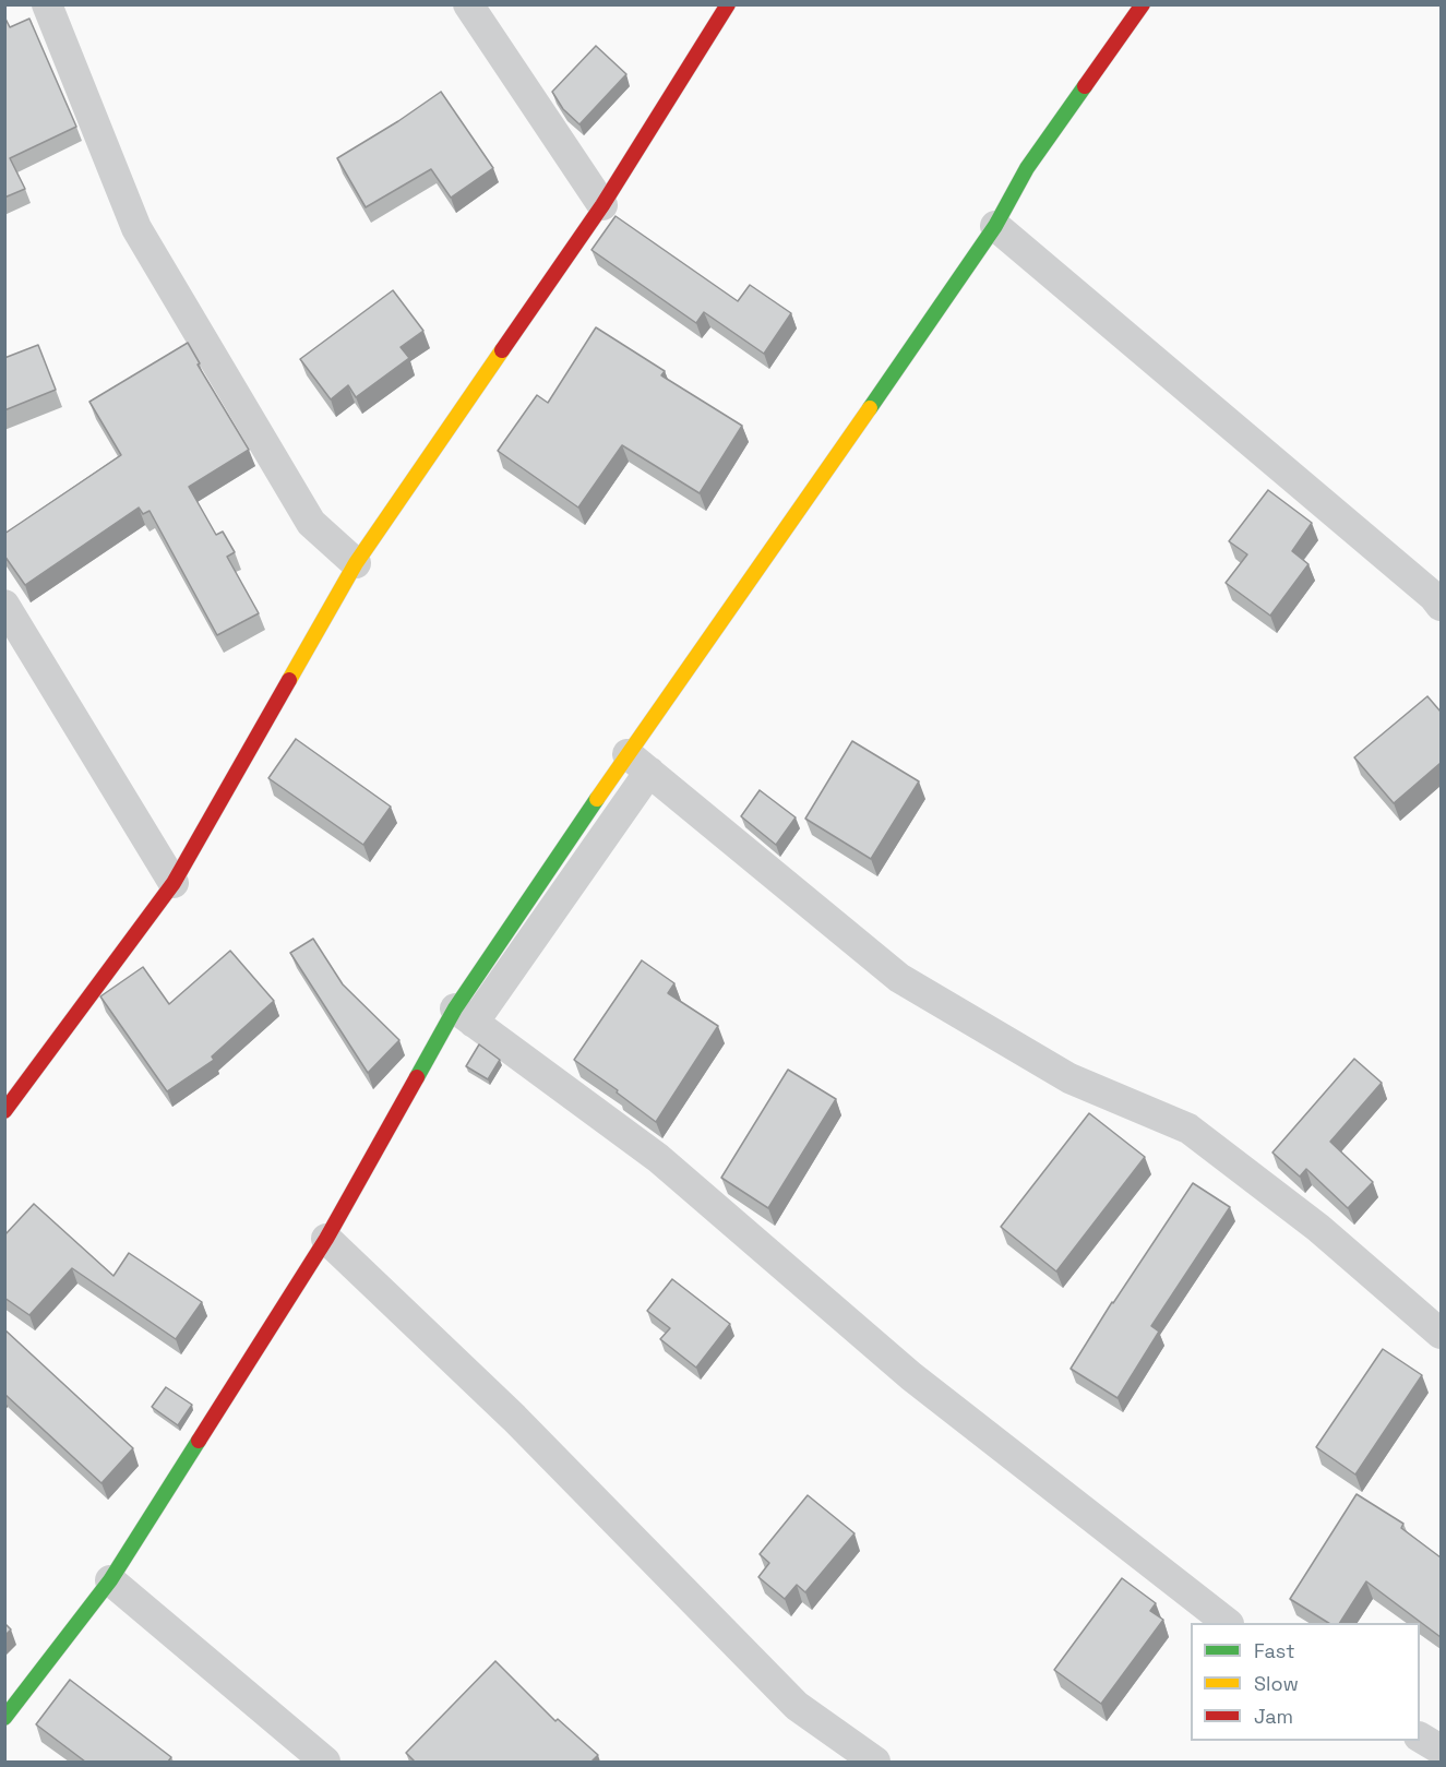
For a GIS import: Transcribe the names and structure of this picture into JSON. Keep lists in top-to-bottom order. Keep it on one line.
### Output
{"legend":["Fast","Slow","Jam"]}
